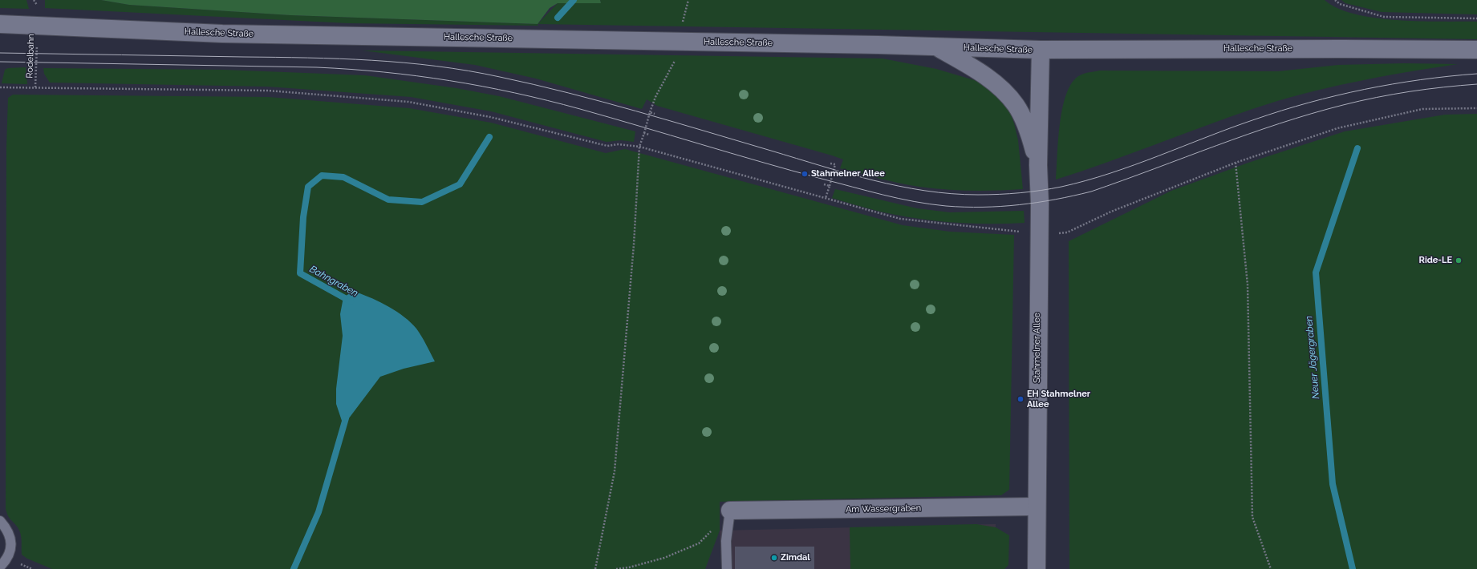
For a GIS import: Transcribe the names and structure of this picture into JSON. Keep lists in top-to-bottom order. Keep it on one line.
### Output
{"streets":{"street":["Hallesche Straße","Stahmelner Allee","Am Wassergraben"],"path":["Rodelbahn"]},"crossings":[["Hallesche Straße","Rodelbahn"],["Hallesche Straße","Stahmelner Allee"],["Stahmelner Allee","Am Wassergraben"]],"water":["Bahngraben","Neuer Jägergraben"],"places":["Stahmelner Allee","Ride-LE","EH Stahmelner Allee","Zimdal"]}
